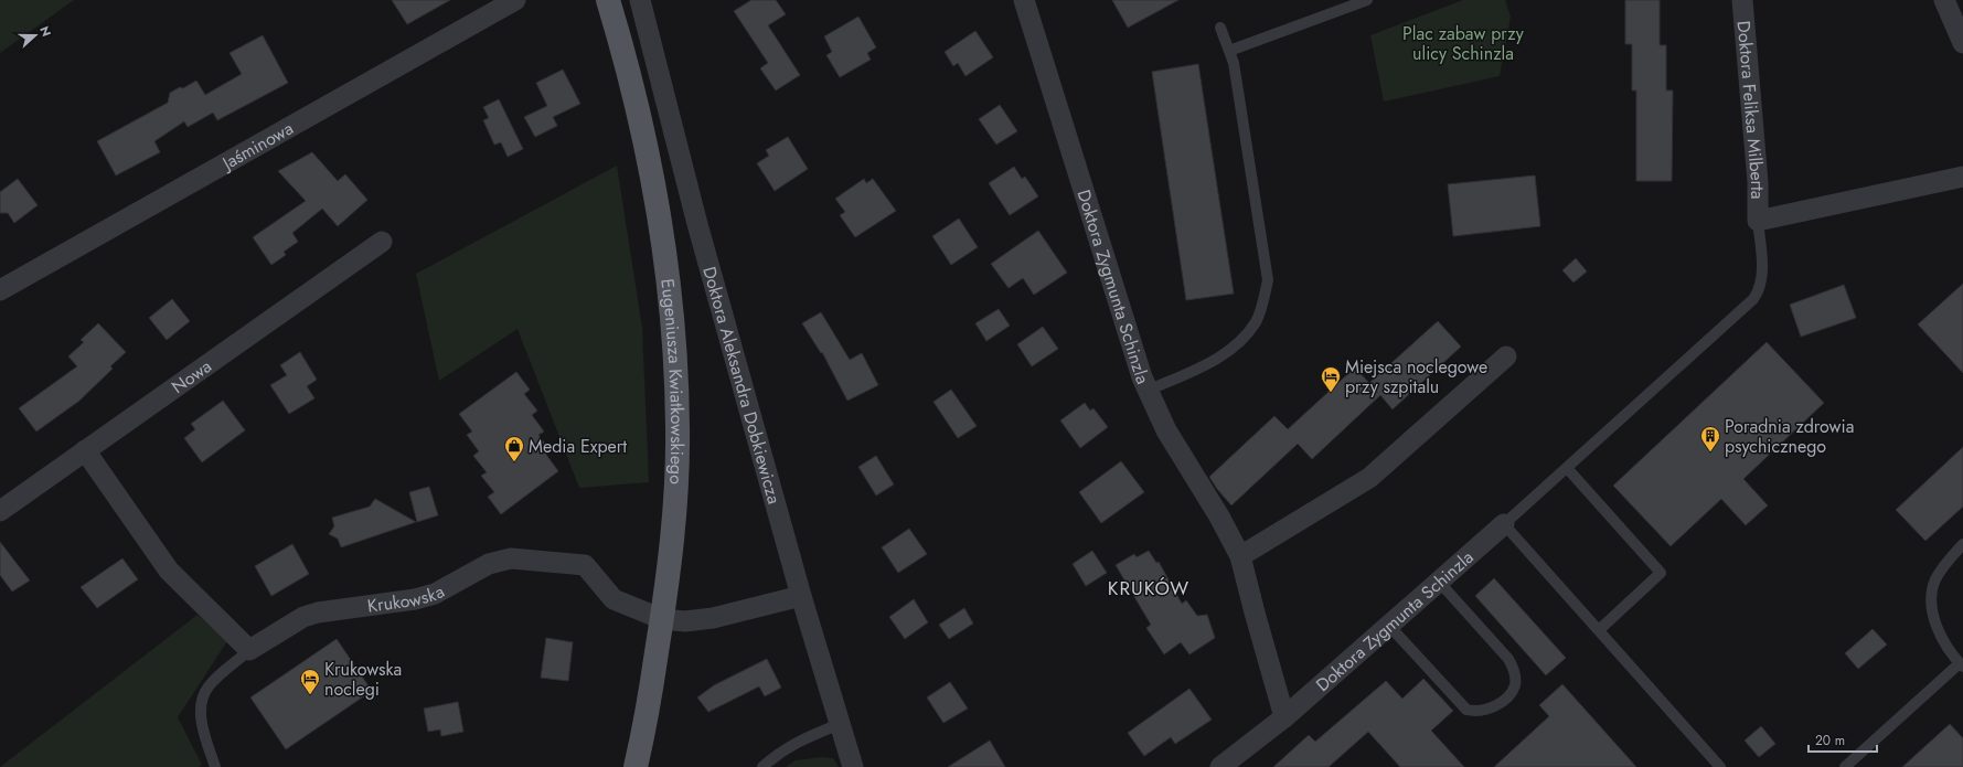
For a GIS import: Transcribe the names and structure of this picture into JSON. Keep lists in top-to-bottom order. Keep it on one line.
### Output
{"streets":{"main road":["Eugeniusza Kwiatkowskiego"],"street":["Doktora Feliksa Milberta","Jaśminowa","Doktora Zygmunta Schinzla","Nowa","Doktora Aleksandra Dobkiewicza","Krukowska"]},"crossings":[["Eugeniusza Kwiatkowskiego","Krukowska"],["Doktora Aleksandra Dobkiewicza","Krukowska"]],"districts":["KRUKÓW"],"parks":["Plac zabaw przy ulicy Schinzla"],"places":{"hotel":["Miejsca noclegowe przy szpitalu","Krukowska noclegi"],"building":["Poradnia zdrowia psychicznego"],"shop":["Media Expert"]},"scale_bar":"20 m","north":"right"}
